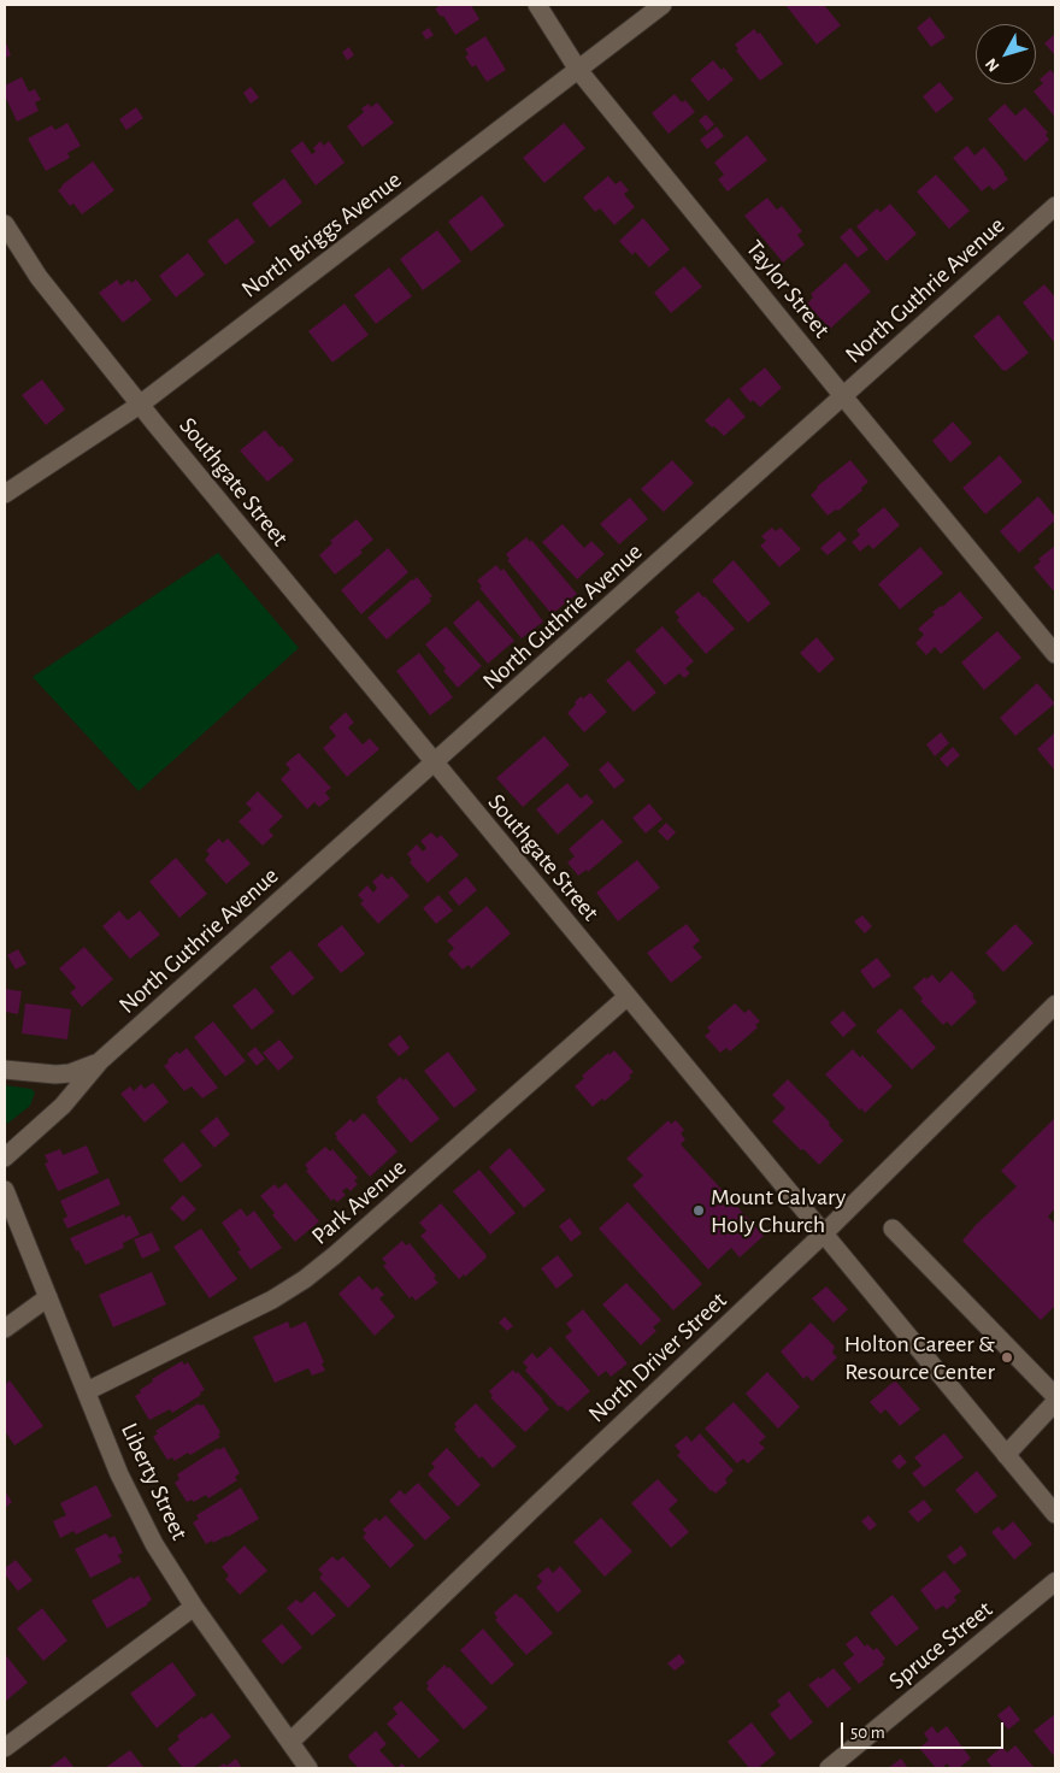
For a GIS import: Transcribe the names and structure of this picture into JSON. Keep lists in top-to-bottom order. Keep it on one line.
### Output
{"streets":{"street":["North Briggs Avenue","Taylor Street","North Guthrie Avenue","Southgate Street","Park Avenue","North Driver Street","Liberty Street","Spruce Street"]},"crossings":[["North Briggs Avenue","Taylor Street"],["North Briggs Avenue","Southgate Street"],["Taylor Street","North Guthrie Avenue"],["North Guthrie Avenue","Southgate Street"],["Southgate Street","Park Avenue"],["Southgate Street","North Driver Street"],["Park Avenue","Liberty Street"],["North Driver Street","Liberty Street"]],"places":["Mount Calvary Holy Church","Holton Career & Resource Center"],"scale_bar":"50 m","north":"bottom left"}
